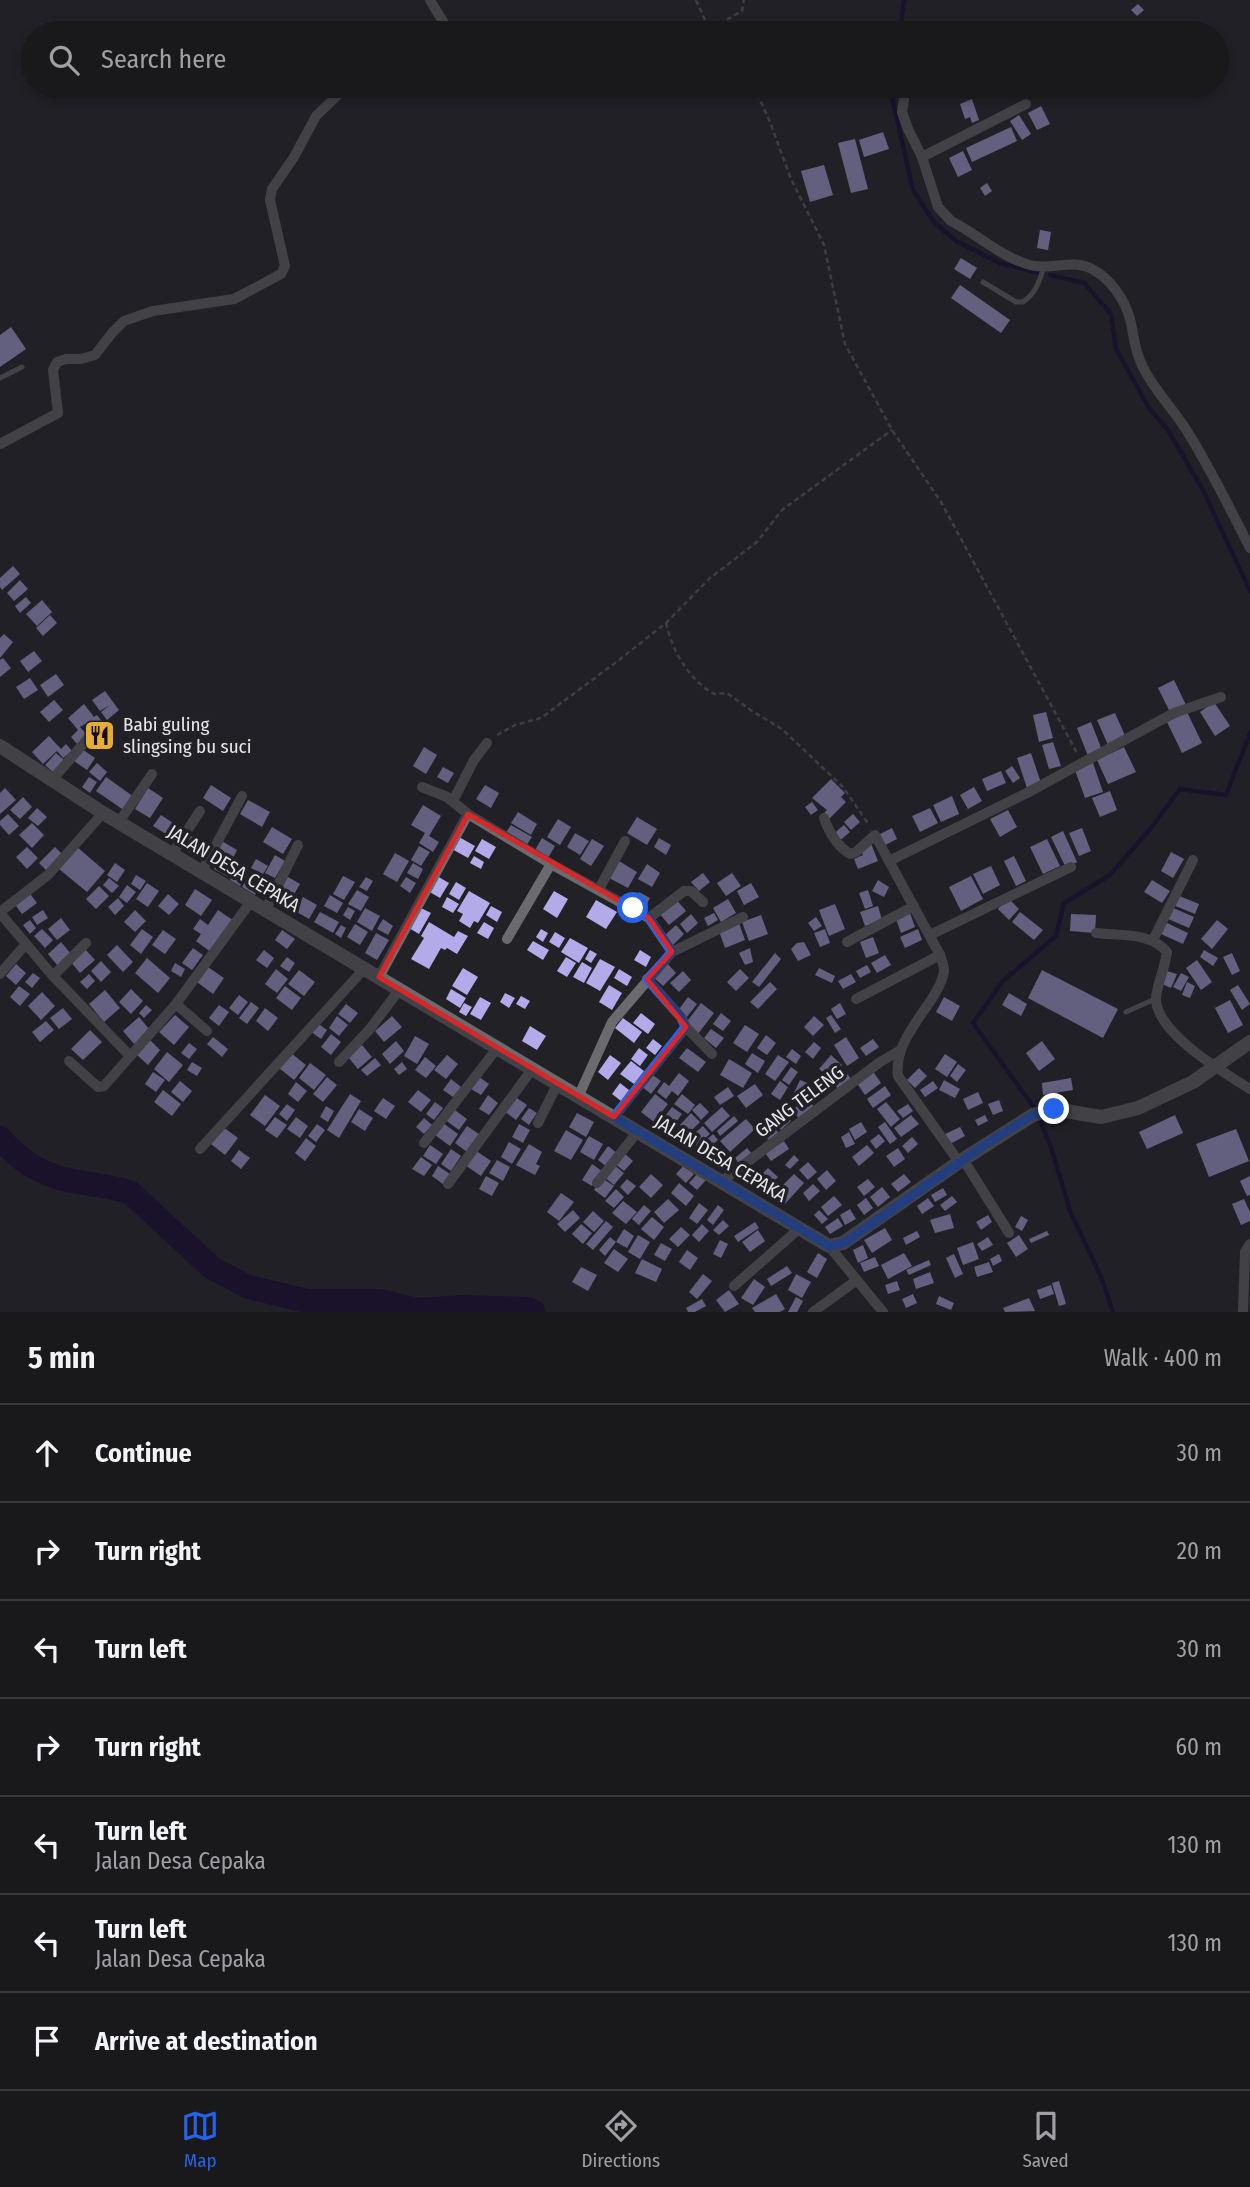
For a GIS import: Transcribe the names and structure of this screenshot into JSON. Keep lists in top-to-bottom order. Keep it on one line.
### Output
{"streets":{"street":["JALAN DESA CEPAKA","GANG TELENG"]},"crossings":[["JALAN DESA CEPAKA","GANG TELENG"]],"places":{"restaurant":["Babi guling slingsing bu suci"]},"page":{"search":"Search here","heading":["5 min","Walk · 400 m"],"list":[["Continue","30 m"],["Turn right","20 m"],["Turn left","30 m"],["Turn right","60 m"],["Turn left","Jalan Desa Cepaka","130 m"],["Turn left","Jalan Desa Cepaka","130 m"],"Arrive at destination"],"nav":["Map","Directions","Saved"]}}
